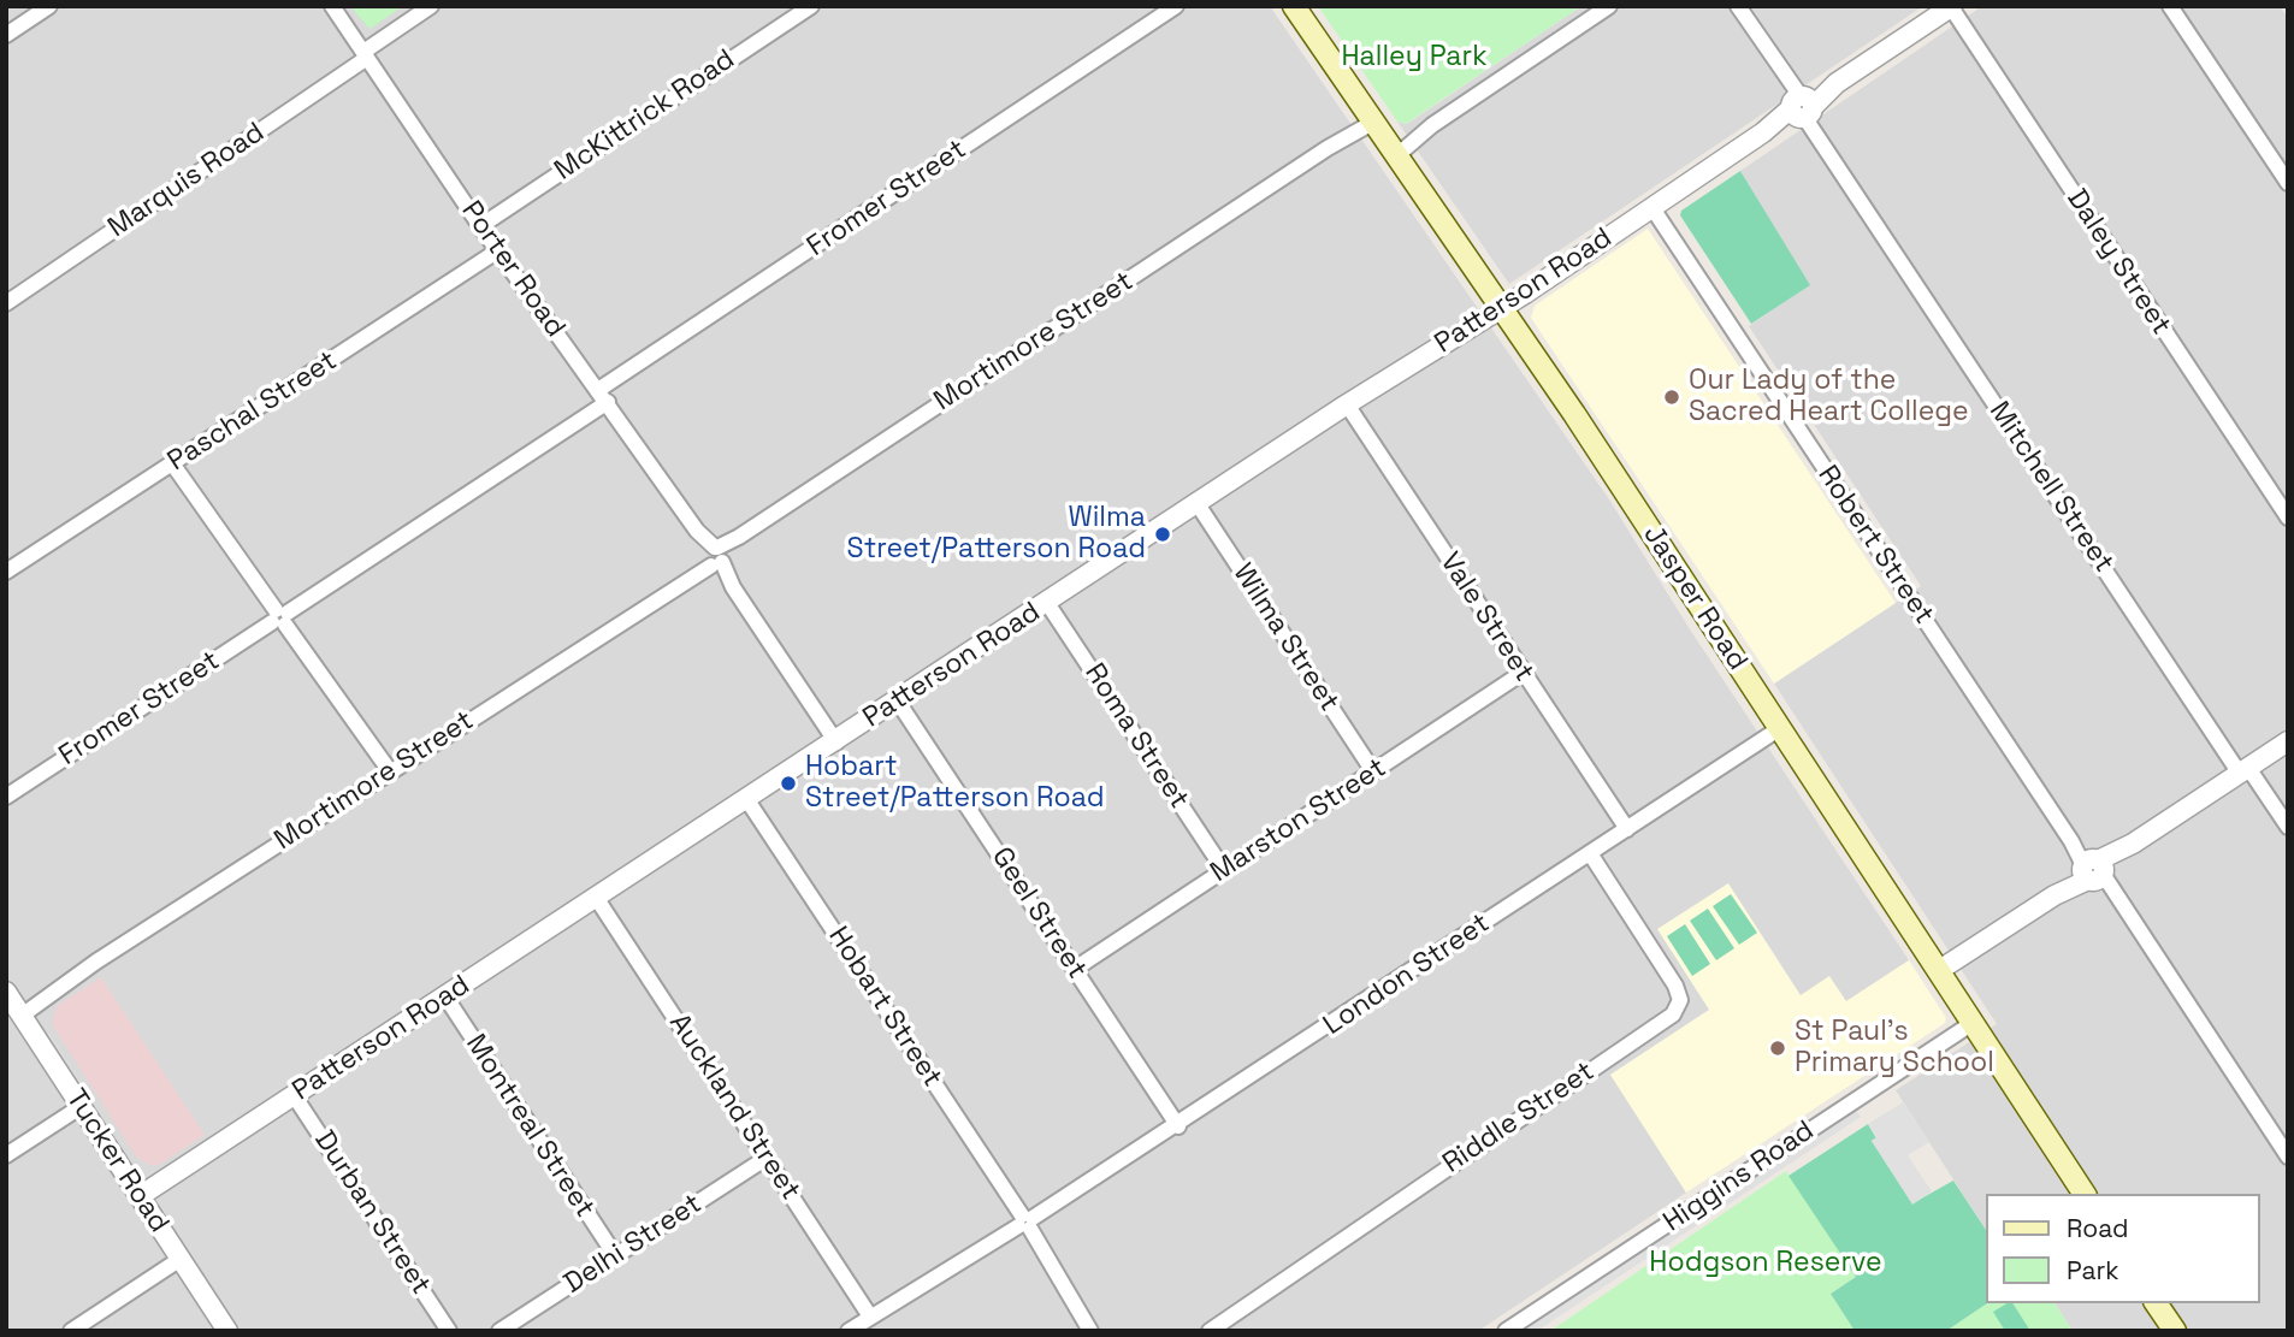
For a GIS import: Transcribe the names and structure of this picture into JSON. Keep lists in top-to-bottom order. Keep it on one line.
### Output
{"streets":{"main road":["Jasper Road"],"street":["McKittrick Road","Marquis Road","Fromer Street","Daley Street","Porter Road","Patterson Road","Mortimore Street","Paschal Street","Mitchell Street","Robert Street","Vale Street","Wilma Street","Roma Street","Marston Street","Geel Street","London Street","Hobart Street","Auckland Street","Riddle Street","Montreal Street","Tucker Road","Higgins Road","Durban Street","Delhi Street"]},"crossings":[["McKittrick Road","Porter Road"],["Marquis Road","Porter Road"],["Fromer Street","Porter Road"],["Daley Street","Patterson Road"],["Porter Road","Patterson Road"],["Porter Road","Mortimore Street"],["Porter Road","Paschal Street"],["Patterson Road","Mitchell Street"],["Patterson Road","Robert Street"],["Patterson Road","Jasper Road"],["Patterson Road","Vale Street"],["Patterson Road","Wilma Street"],["Patterson Road","Roma Street"],["Patterson Road","Geel Street"],["Patterson Road","Hobart Street"],["Patterson Road","Auckland Street"],["Patterson Road","Montreal Street"],["Patterson Road","Tucker Road"],["Patterson Road","Durban Street"],["Mortimore Street","Jasper Road"],["Mortimore Street","Tucker Road"],["Jasper Road","London Street"],["Jasper Road","Higgins Road"],["Vale Street","Marston Street"],["Vale Street","London Street"],["Wilma Street","Marston Street"],["Roma Street","Marston Street"],["Marston Street","Geel Street"],["Geel Street","London Street"],["London Street","Hobart Street"],["London Street","Auckland Street"],["London Street","Riddle Street"],["Auckland Street","Delhi Street"],["Montreal Street","Delhi Street"]],"parks":["Halley Park","Hodgson Reserve"],"places":["Our Lady of the Sacred Heart College","Wilma Street/Patterson Road","Hobart Street/Patterson Road","St Paul's Primary School"],"legend":["Road","Park"]}
